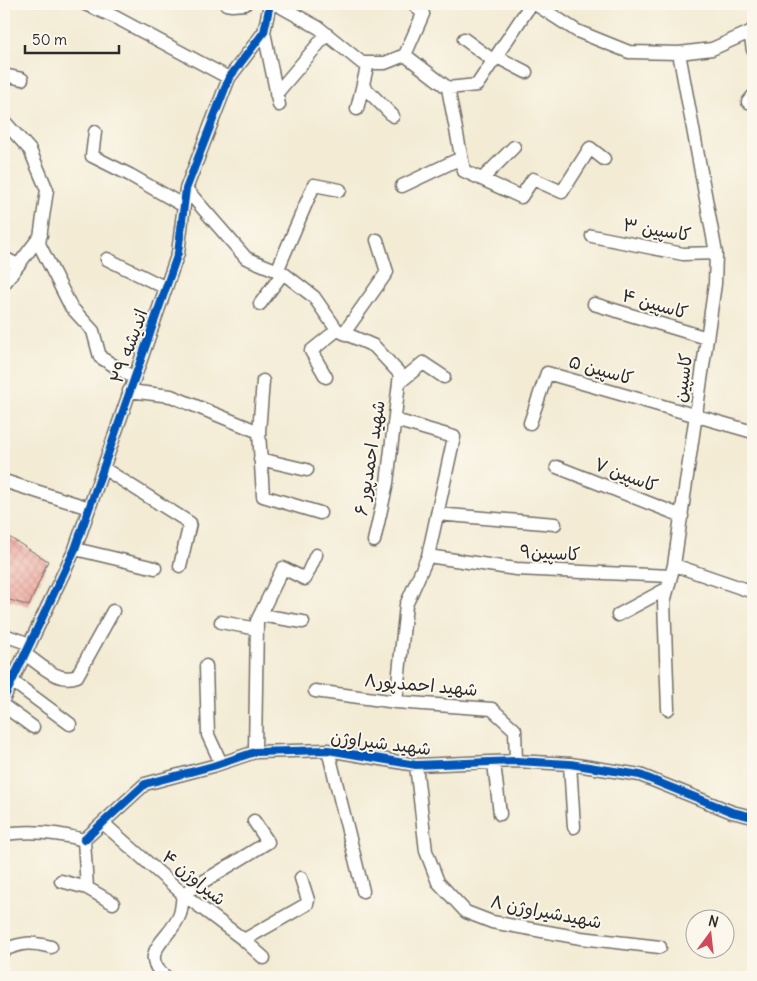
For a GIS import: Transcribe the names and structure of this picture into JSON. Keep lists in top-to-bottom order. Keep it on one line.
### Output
{"streets":{"street":["کاسپین ۳","کاسپین ۴","اندیشه ۲۹","کاسپین ۵","کاسپین","شهید احمدپور ۶","کاسپین ۷","کاسپین۹","شهید احمدپور۸","شهید شیراوژن","شیراوژن ۴","شهیدشیراوژن ۸"]},"crossings":[["کاسپین ۳","کاسپین"],["کاسپین ۴","کاسپین"],["کاسپین ۵","کاسپین"],["کاسپین","کاسپین ۷"],["کاسپین","کاسپین۹"],["شهید احمدپور۸","شهید شیراوژن"],["شهید شیراوژن","شیراوژن ۴"],["شهید شیراوژن","شهیدشیراوژن ۸"]],"scale_bar":"50 m","north":"top"}
